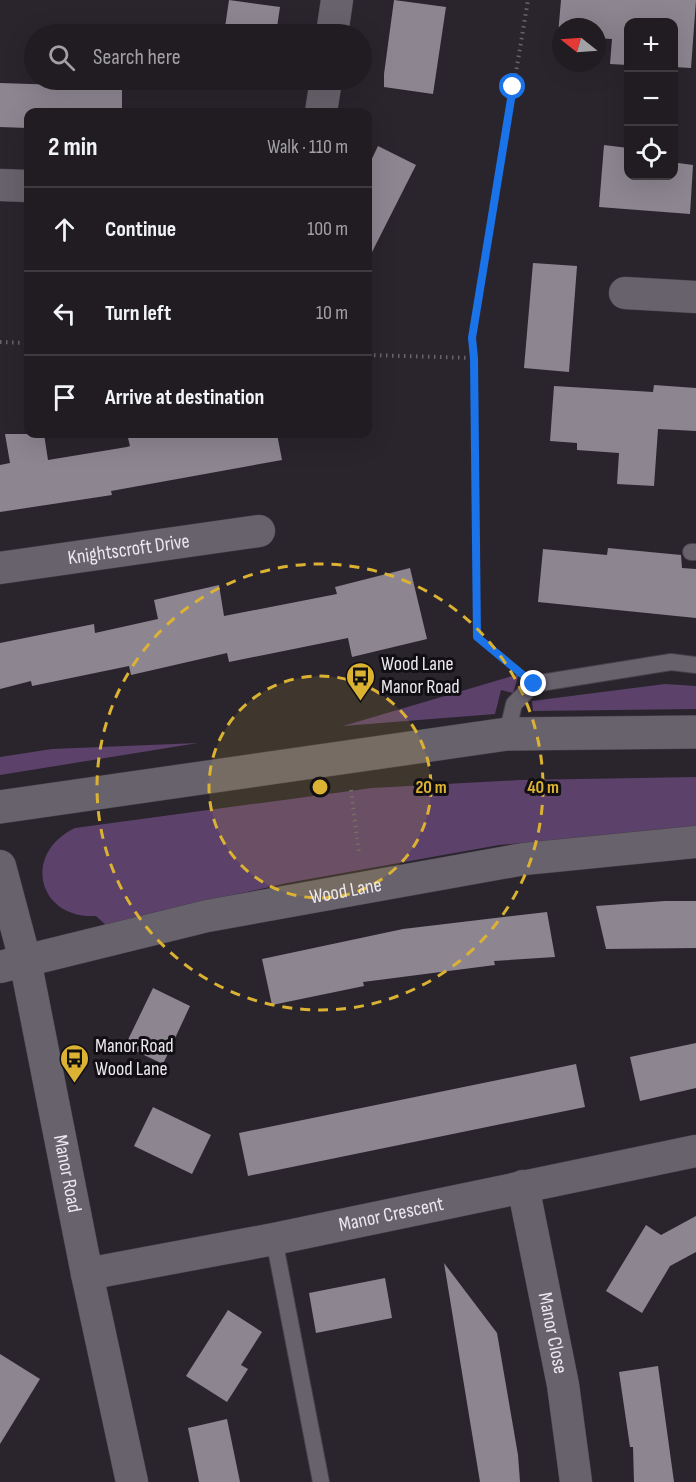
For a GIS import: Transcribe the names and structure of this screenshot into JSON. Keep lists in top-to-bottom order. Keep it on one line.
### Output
{"streets":{"street":["Knightscroft Drive","Wood Lane","Manor Road","Manor Crescent","Manor Close"]},"crossings":[["Wood Lane","Manor Road"],["Manor Road","Manor Crescent"],["Manor Crescent","Manor Close"]],"places":{"bus stop":["Wood Lane Manor Road","Manor Road Wood Lane"]},"north":"left","page":{"map_buttons":["+","−"],"search":"Search here","heading":["2 min","Walk · 110 m"],"list":[["Continue","100 m"],["Turn left","10 m"],"Arrive at destination"]},"rings":["20 m","40 m"]}
